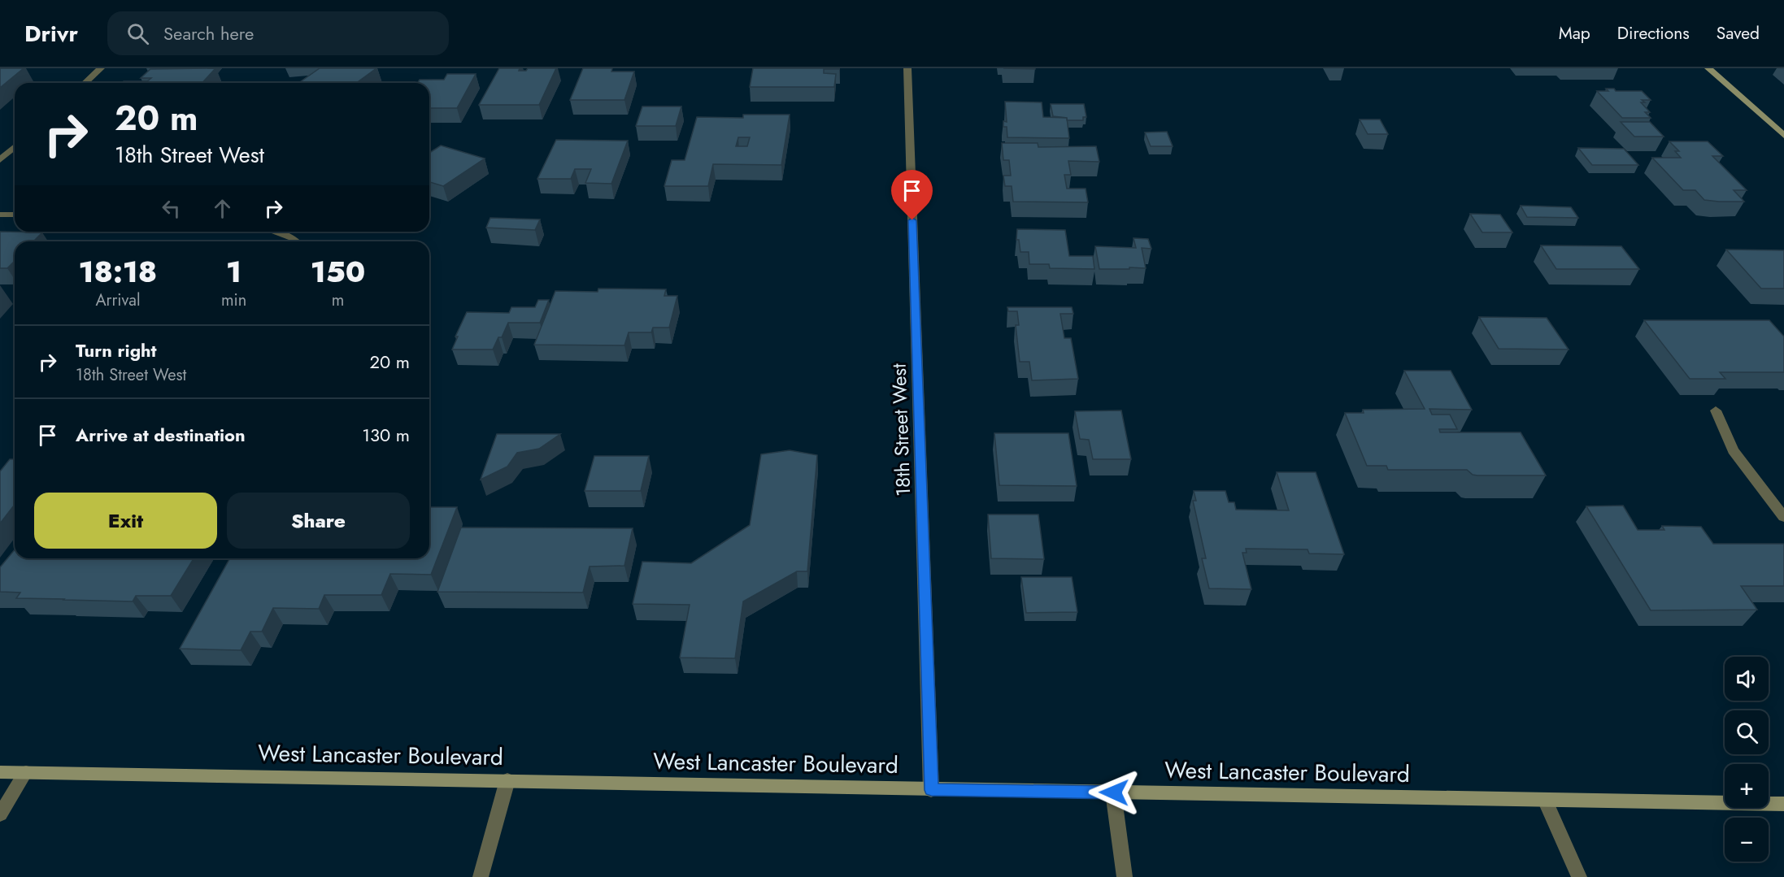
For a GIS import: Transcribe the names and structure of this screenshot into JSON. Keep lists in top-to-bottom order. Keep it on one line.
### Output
{"streets":{"street":["18th Street West","West Lancaster Boulevard"]},"crossings":[["18th Street West","West Lancaster Boulevard"]],"page":{"header":"Drivr","search":"Search here","nav":["Map","Directions","Saved"],"turn":["20 m","18th Street West"],"eta":["18:18","Arrival","1","min","150","m"],"list":[{"name":"Turn right","note":"18th Street West","value":"20 m"},{"name":"Arrive at destination","value":"130 m"}],"buttons":["Exit","Share"],"map_buttons":["+","−"]}}
